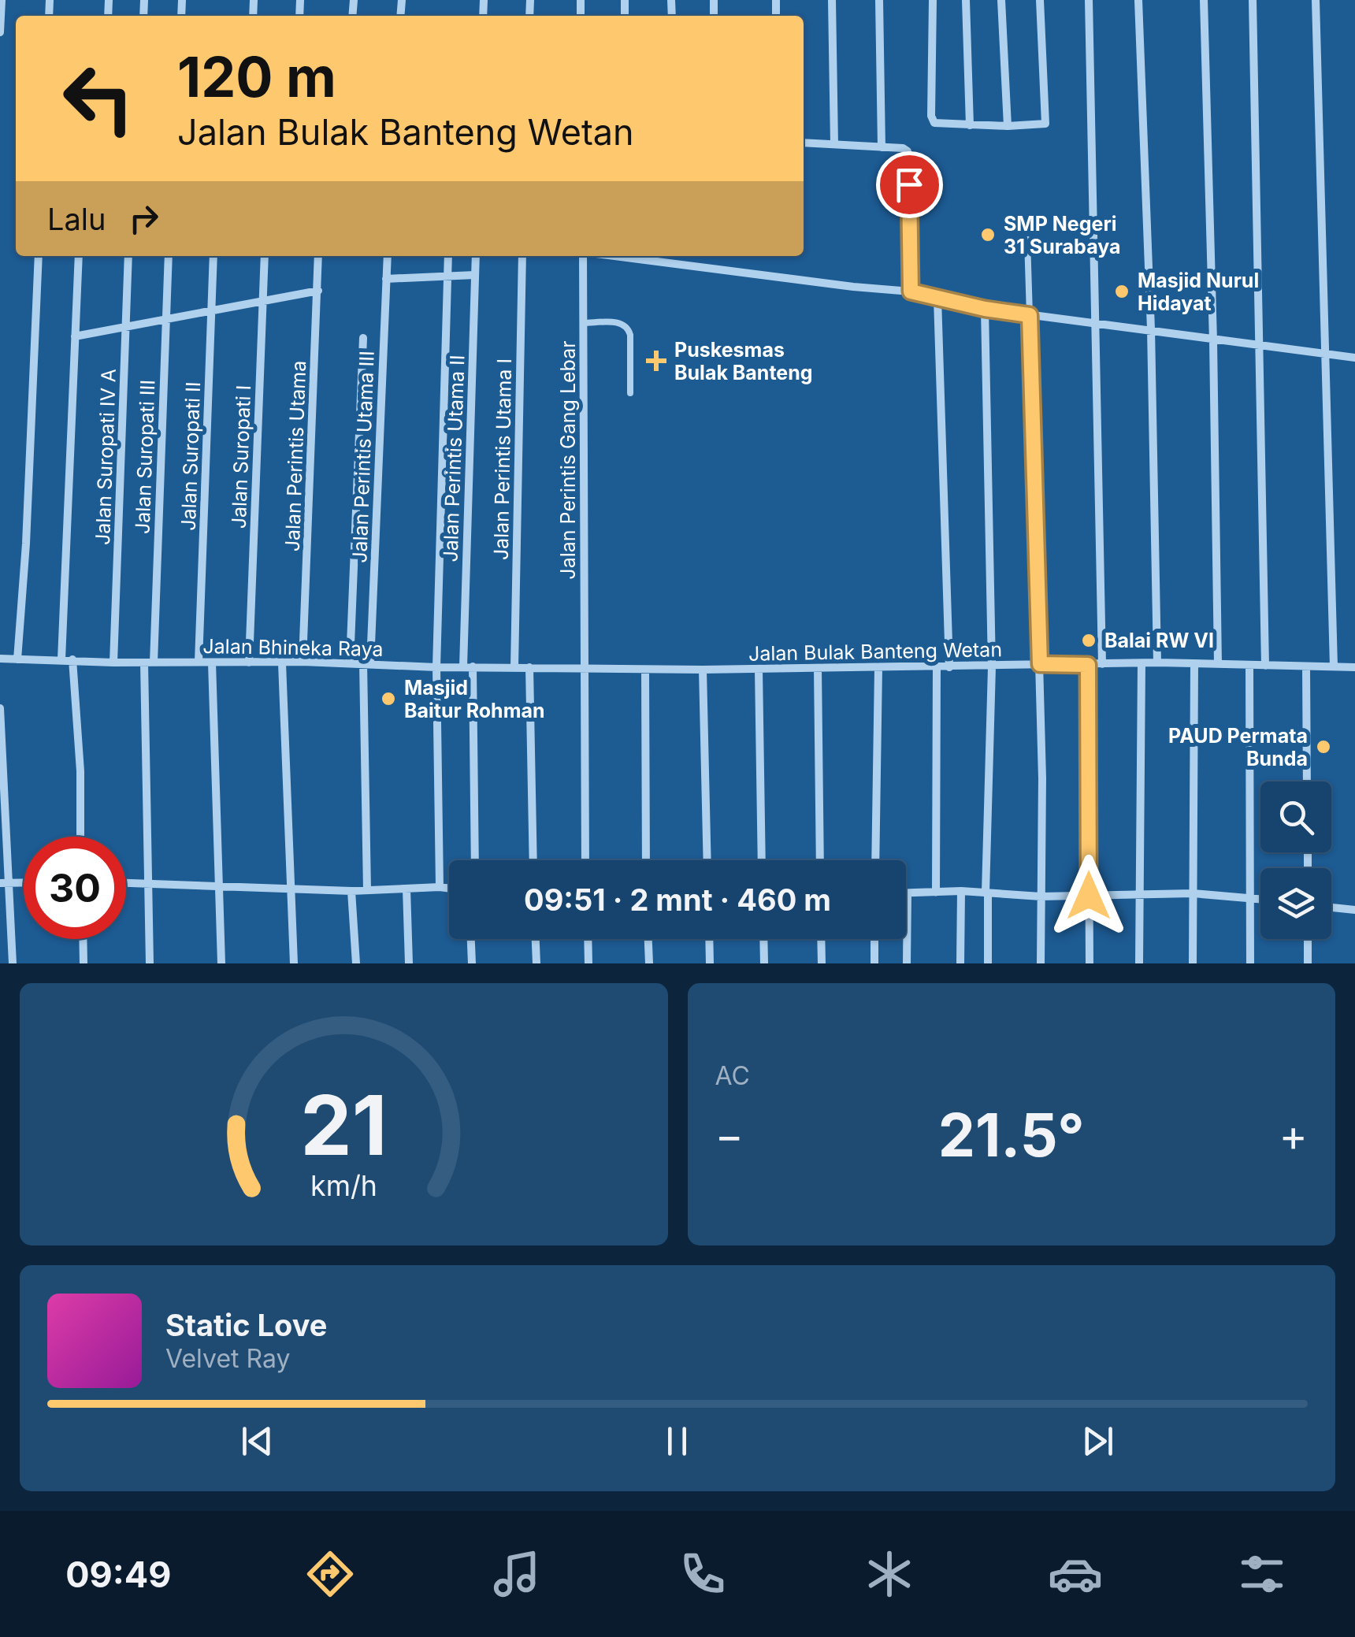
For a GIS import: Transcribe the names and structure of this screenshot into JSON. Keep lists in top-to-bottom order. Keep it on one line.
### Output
{"streets":{"street":["Jalan Suropati II","Jalan Perintis Utama","Jalan Suropati IV A","Jalan Suropati III","Jalan Suropati I","Jalan Perintis Utama III","Jalan Perintis Utama II","Jalan Perintis Utama I","Jalan Perintis Gang Lebar","Jalan Bhineka Raya","Jalan Bulak Banteng Wetan"]},"crossings":[["Jalan Suropati II","Jalan Bhineka Raya"],["Jalan Perintis Utama","Jalan Bhineka Raya"],["Jalan Suropati IV A","Jalan Bhineka Raya"],["Jalan Suropati III","Jalan Bhineka Raya"],["Jalan Suropati I","Jalan Bhineka Raya"],["Jalan Perintis Utama III","Jalan Bhineka Raya"],["Jalan Perintis Utama II","Jalan Bhineka Raya"],["Jalan Perintis Utama I","Jalan Bhineka Raya"],["Jalan Perintis Gang Lebar","Jalan Bhineka Raya"],["Jalan Perintis Gang Lebar","Jalan Bulak Banteng Wetan"],["Jalan Bhineka Raya","Jalan Bulak Banteng Wetan"]],"places":{"other":["SMP Negeri 31 Surabaya","Masjid Nurul Hidayat","Balai RW VI","Masjid Baitur Rohman","PAUD Permata Bunda"],"health":["Puskesmas Bulak Banteng"]},"page":{"turn":["120 m","Jalan Bulak Banteng Wetan"],"then":"Lalu","limit":"30","trip":"09:51 · 2 mnt · 460 m","tile":"AC","heat":["−","21.5°","+"],"song":["Static Love","Velvet Ray"],"tabs":"09:49","gauge":["21","km/h"]}}
